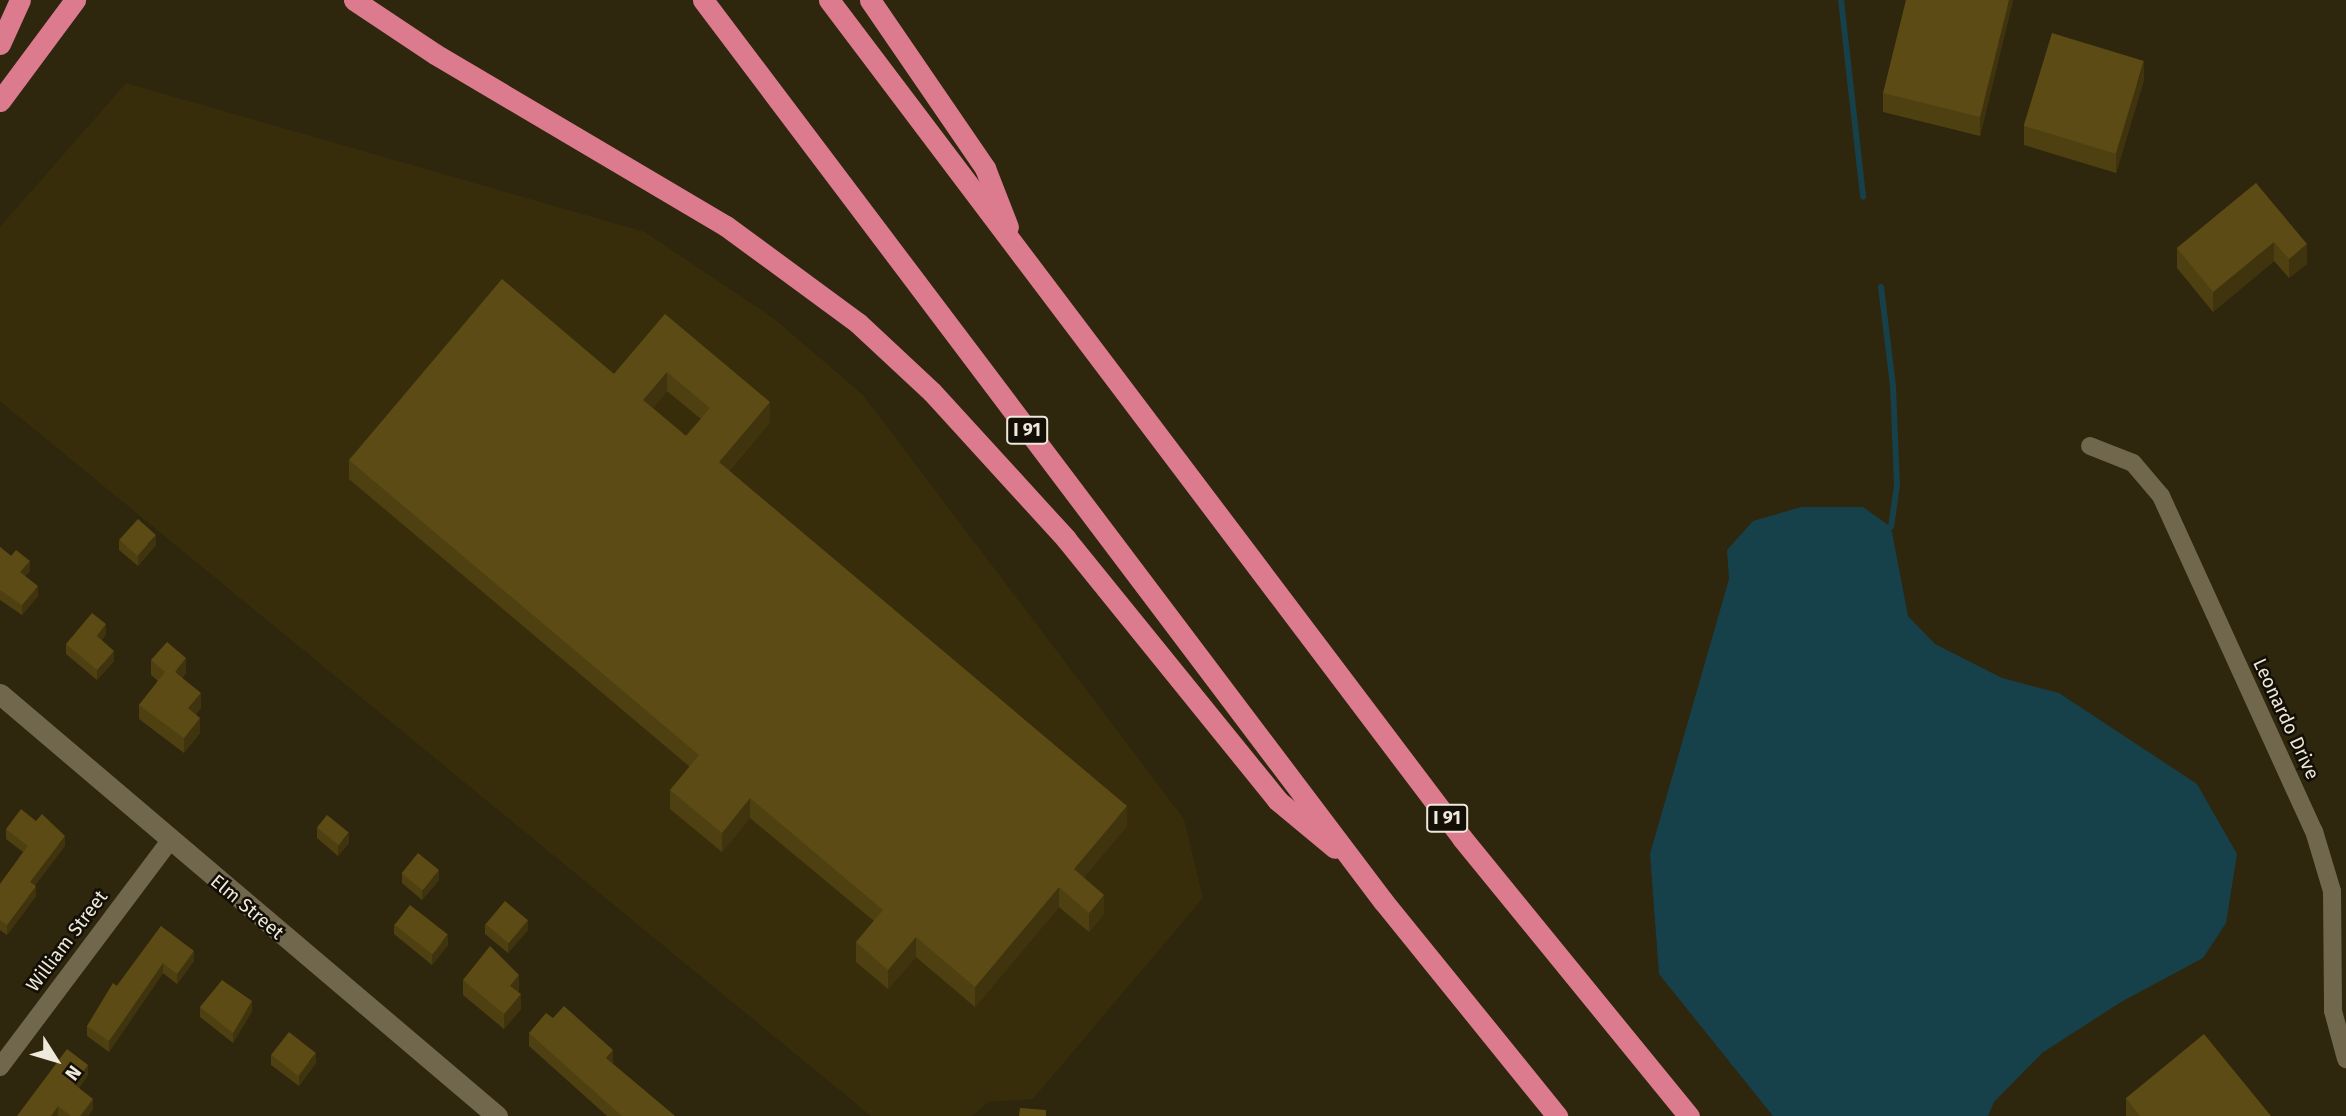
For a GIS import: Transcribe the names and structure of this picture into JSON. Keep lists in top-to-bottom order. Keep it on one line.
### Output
{"streets":{"highway":["I 91"],"street":["Leonardo Drive","Elm Street","William Street"]},"crossings":[["Elm Street","William Street"]],"north":"bottom right"}
